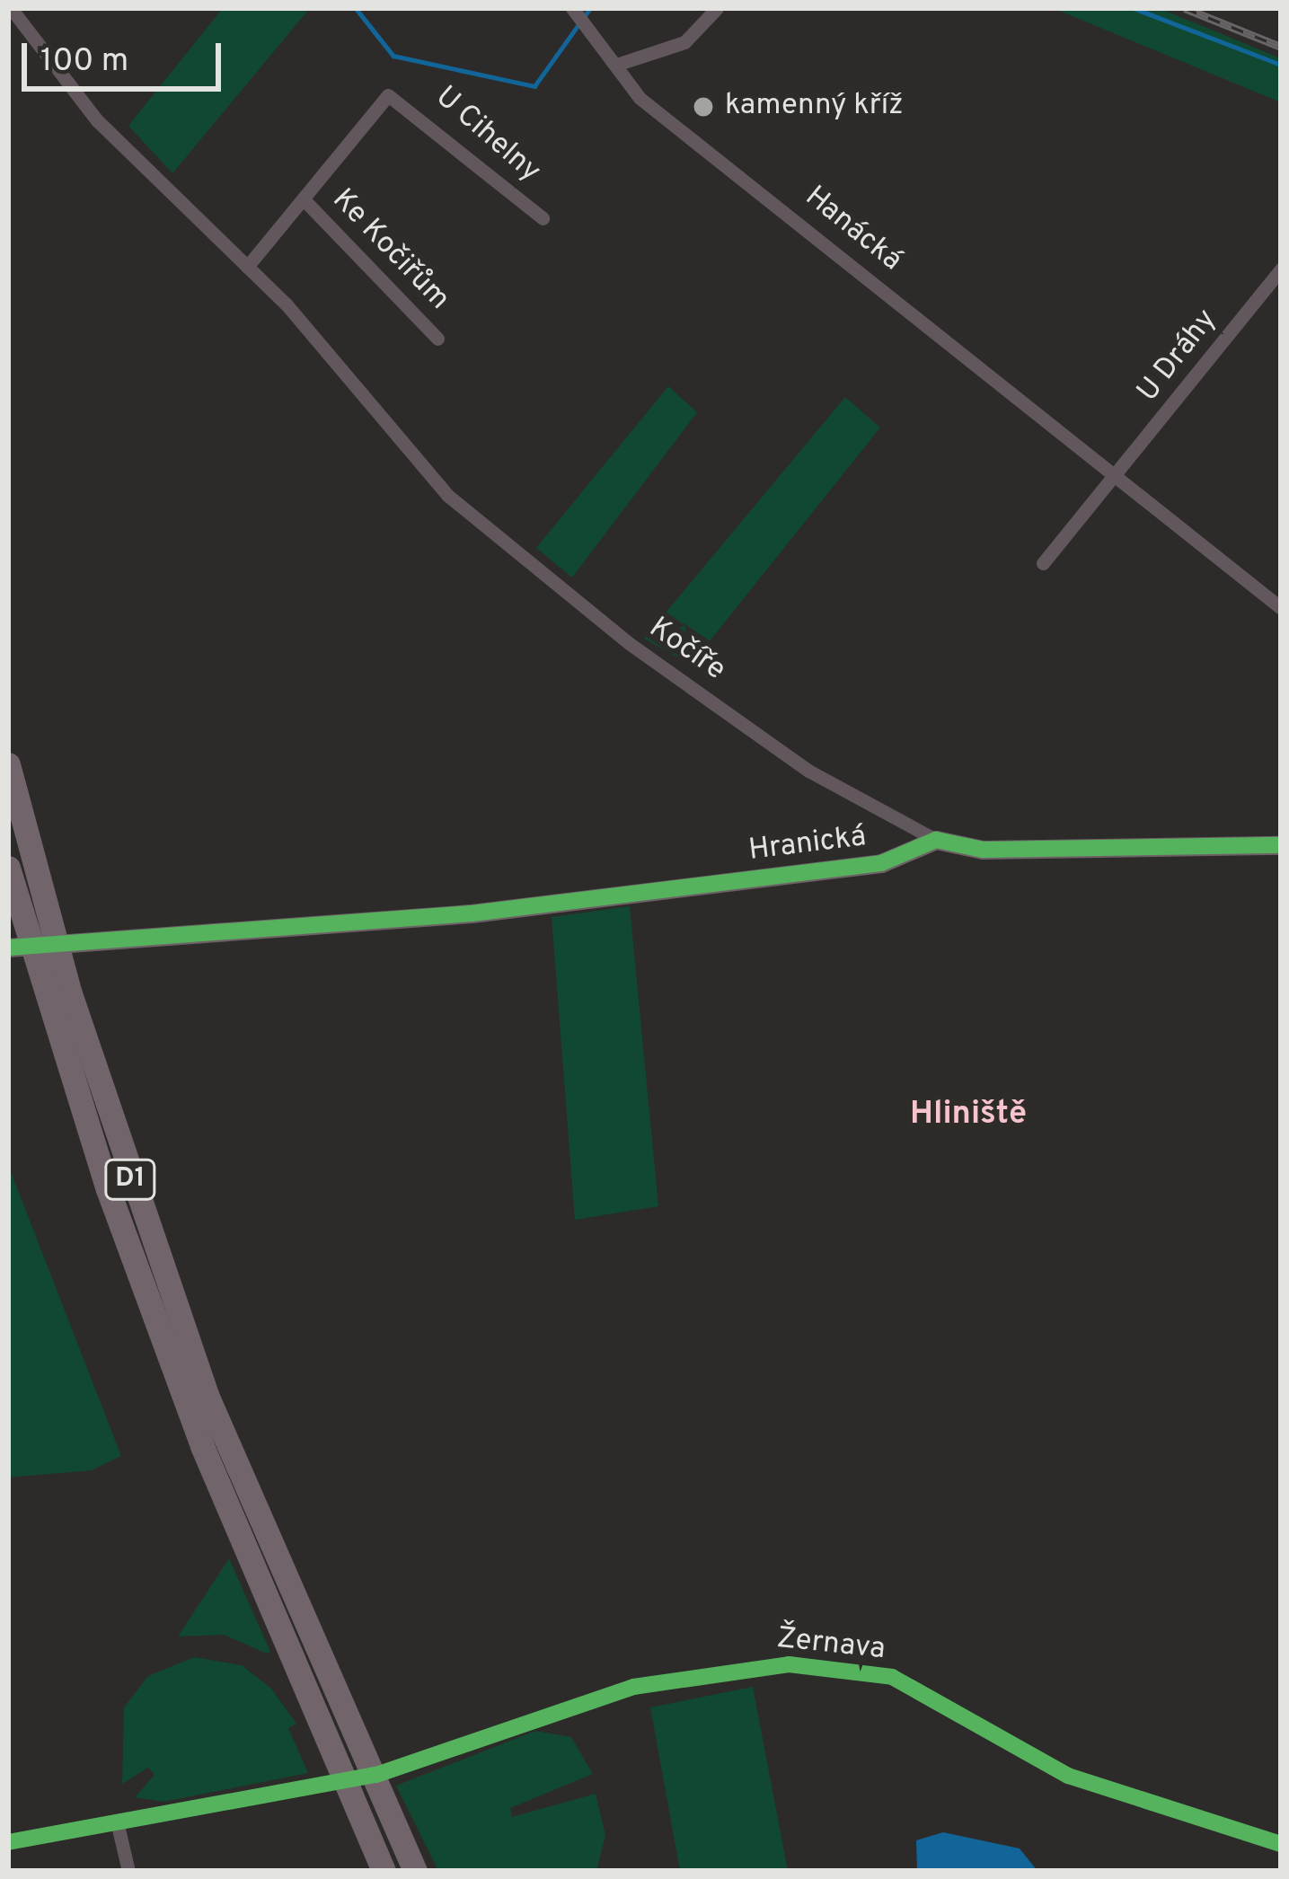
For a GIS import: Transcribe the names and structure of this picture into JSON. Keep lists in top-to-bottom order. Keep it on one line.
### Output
{"streets":{"highway":["D1"],"main road":["Hranická"],"street":["U Cihelny","Hanácká","Ke Kočiřům","U Dráhy","Kočíře","Žernava"]},"crossings":[["U Cihelny","Ke Kočiřům"],["Hanácká","U Dráhy"],["Kočíře","Hranická"]],"districts":["Hliniště"],"places":["kamenný kříž"],"scale_bar":"100 m"}
